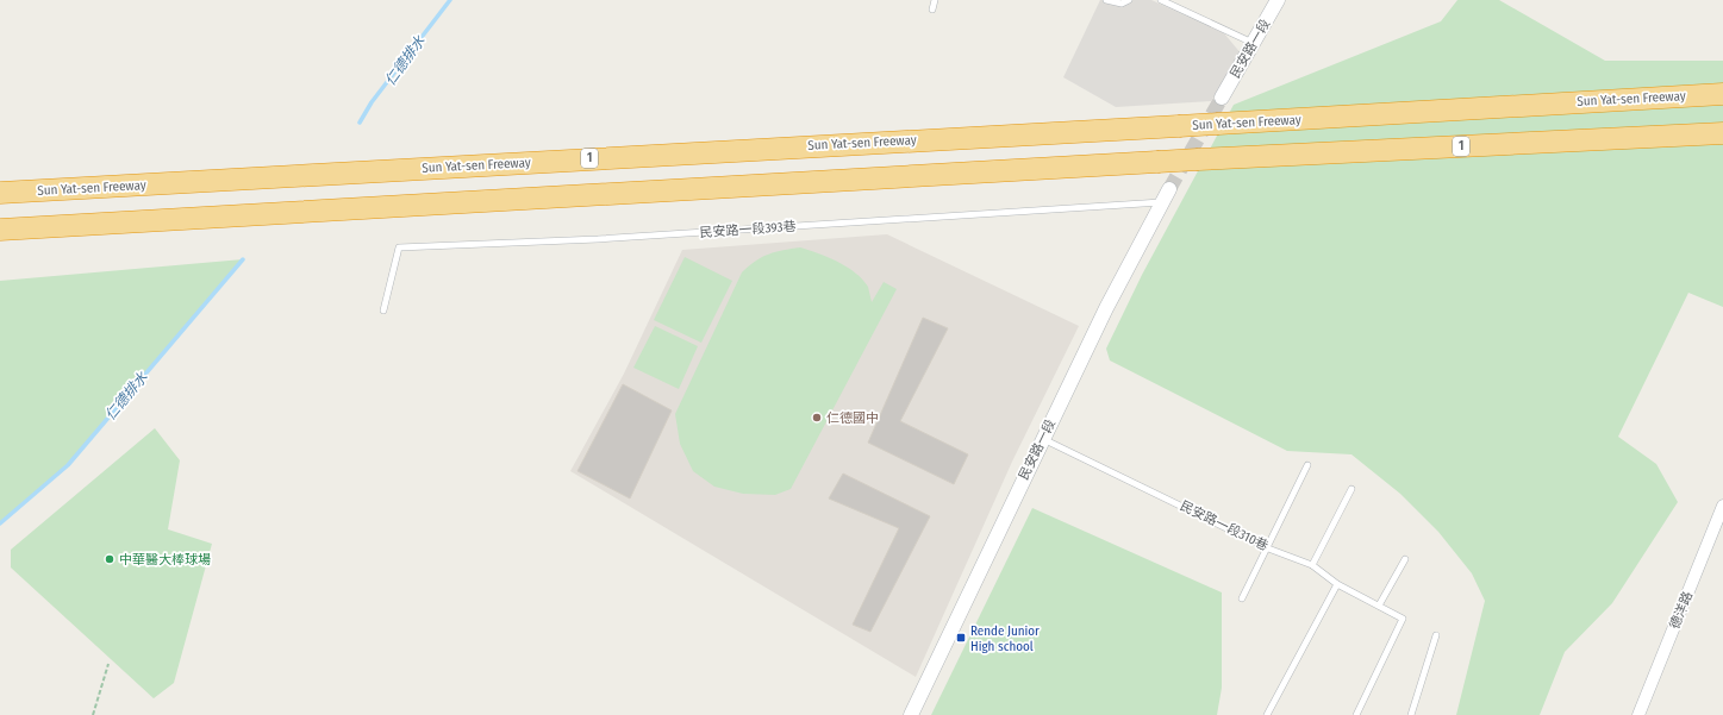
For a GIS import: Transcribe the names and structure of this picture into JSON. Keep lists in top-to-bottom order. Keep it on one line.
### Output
{"streets":{"highway":["Sun Yat-sen Freeway","1"],"street":["民安路一段","德洋路"],"lane":["民安路一段393巷","民安路一段310巷"]},"crossings":[["民安路一段","民安路一段393巷"],["民安路一段","民安路一段310巷"]],"water":["仁德排水"],"places":{"other":["仁德國中","中華醫大棒球場"],"transit":["Rende Junior High school"]}}
